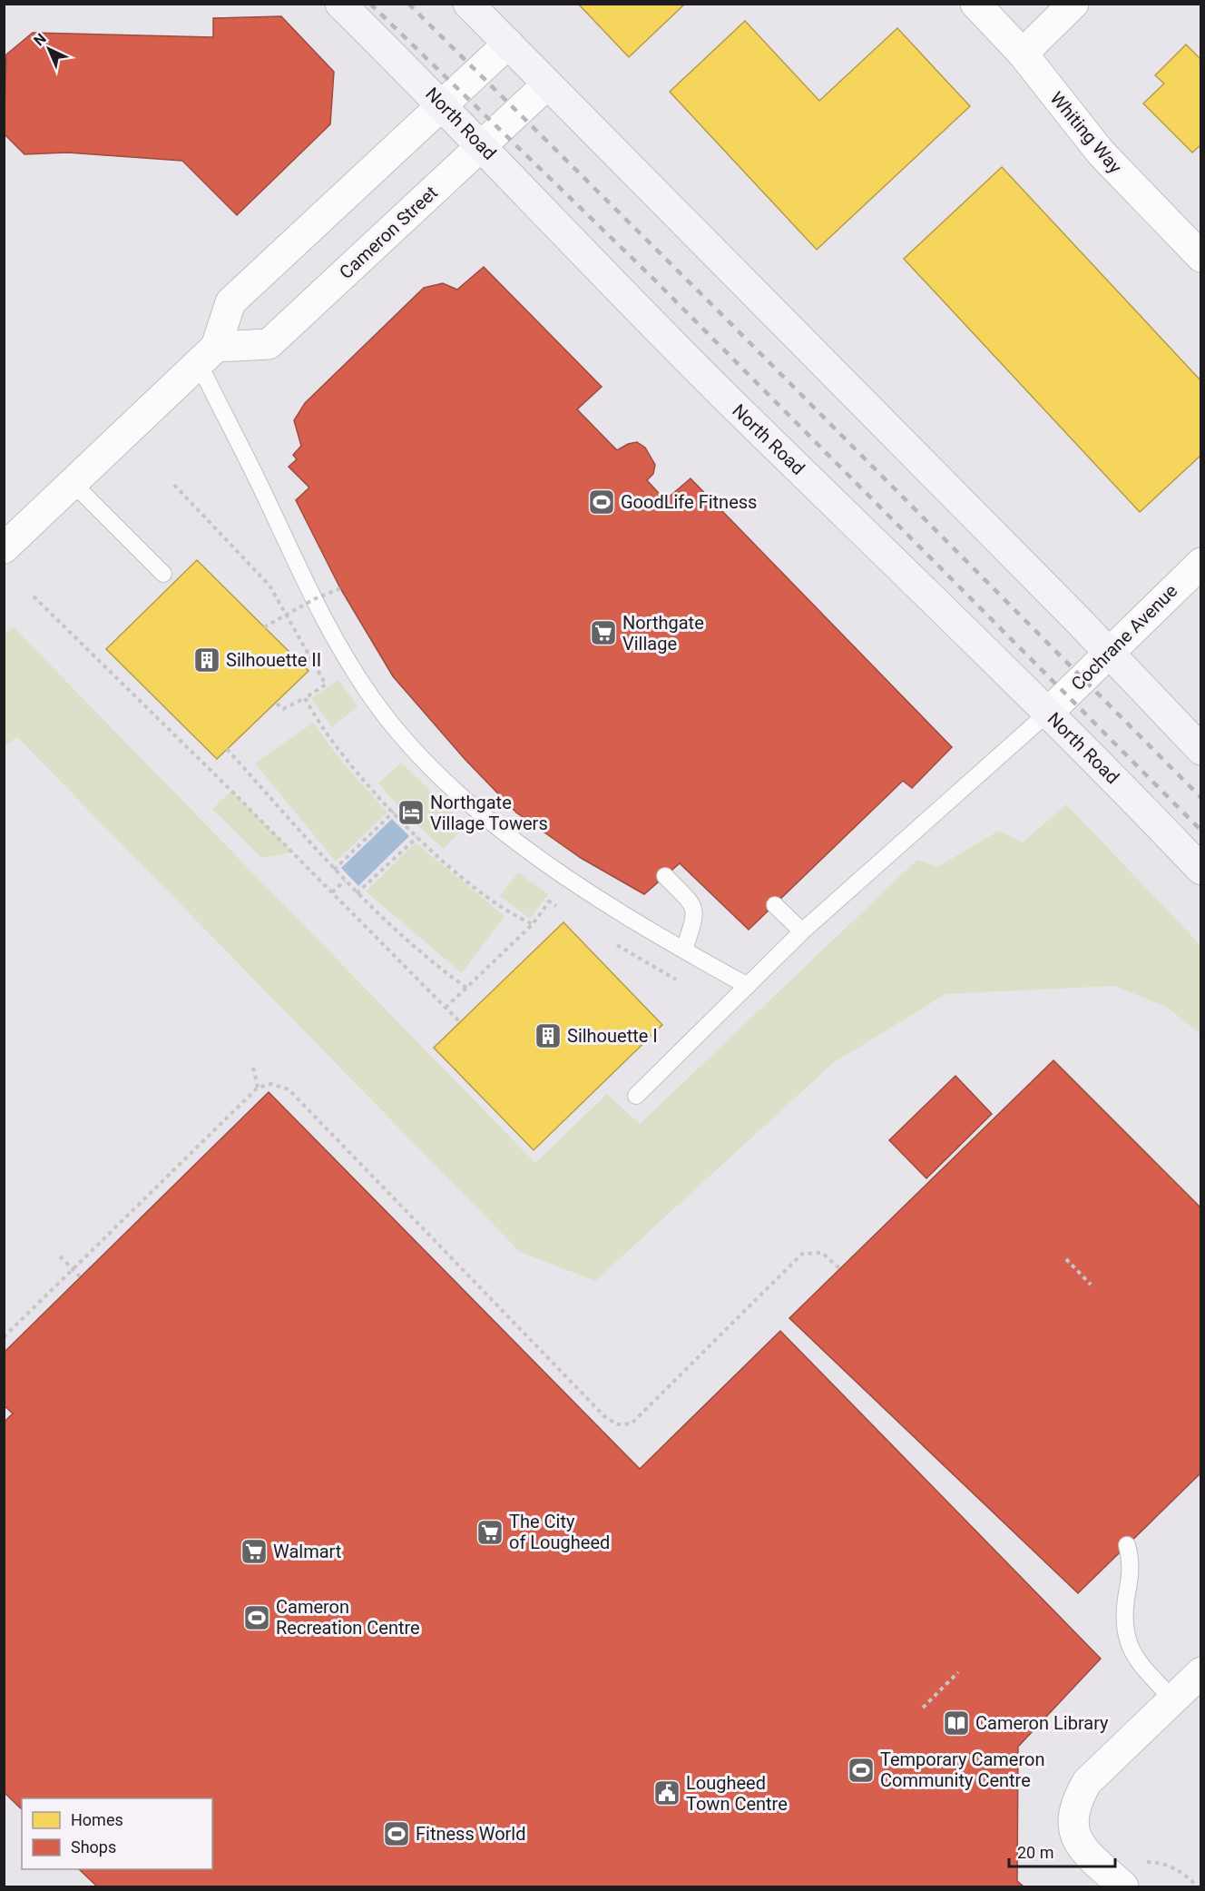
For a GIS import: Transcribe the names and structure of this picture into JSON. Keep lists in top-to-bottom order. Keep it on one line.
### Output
{"streets":{"main road":["North Road"],"street":["Whiting Way","Cameron Street","Cochrane Avenue"]},"crossings":[["North Road","Cameron Street"],["North Road","Cochrane Avenue"]],"places":{"sports":["GoodLife Fitness","Cameron Recreation Centre","Temporary Cameron Community Centre","Fitness World"],"supermarket":["Northgate Village","The City of Lougheed","Walmart"],"building":["Silhouette II","Silhouette I"],"hotel":["Northgate Village Towers"],"library":["Cameron Library"],"public building":["Lougheed Town Centre"]},"legend":["Homes","Shops"],"scale_bar":"20 m","north":"top left"}
